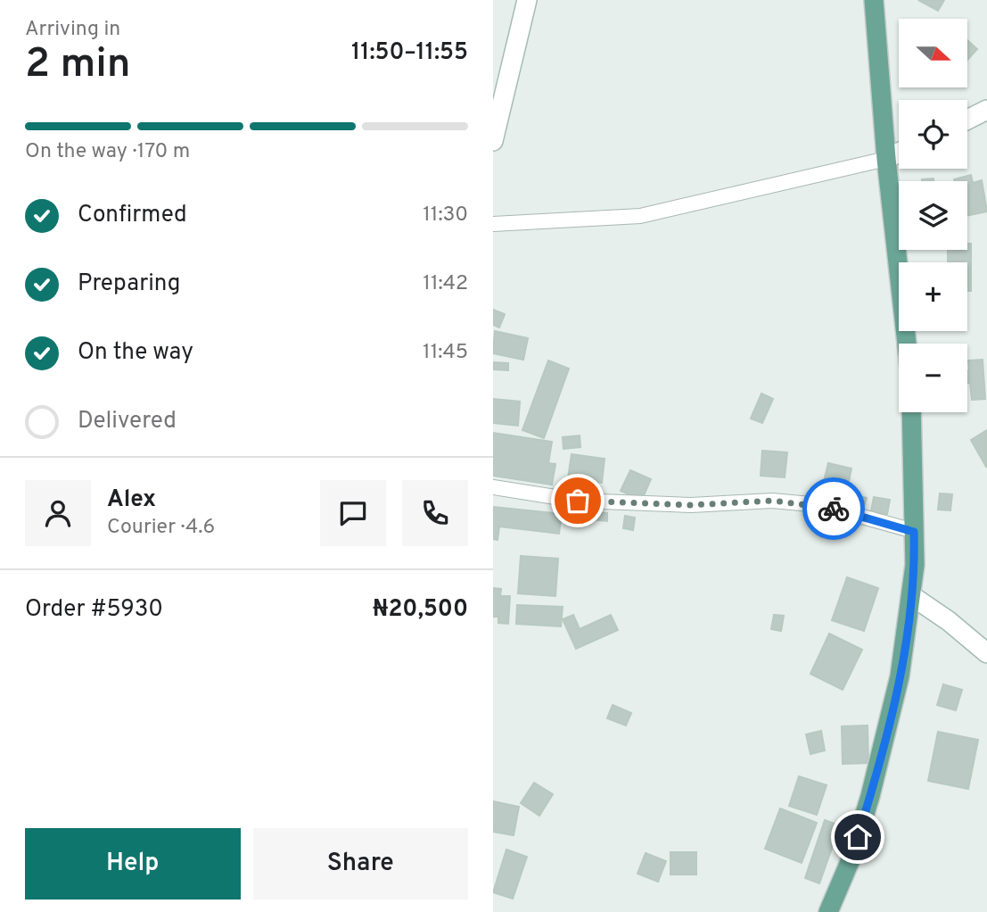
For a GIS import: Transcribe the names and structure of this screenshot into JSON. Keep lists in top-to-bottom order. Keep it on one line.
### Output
{"north":"right","page":{"heading":["2 min","Arriving in","11:50–11:55"],"panel":["Alex","Courier · 4.6","Order #5930","₦20,500"],"map_buttons":["+","−"],"bar":"On the way · 170 m","list":[["Confirmed","11:30"],["Preparing","11:42"],["On the way","11:45"],"Delivered"],"buttons":["Help","Share"]}}
